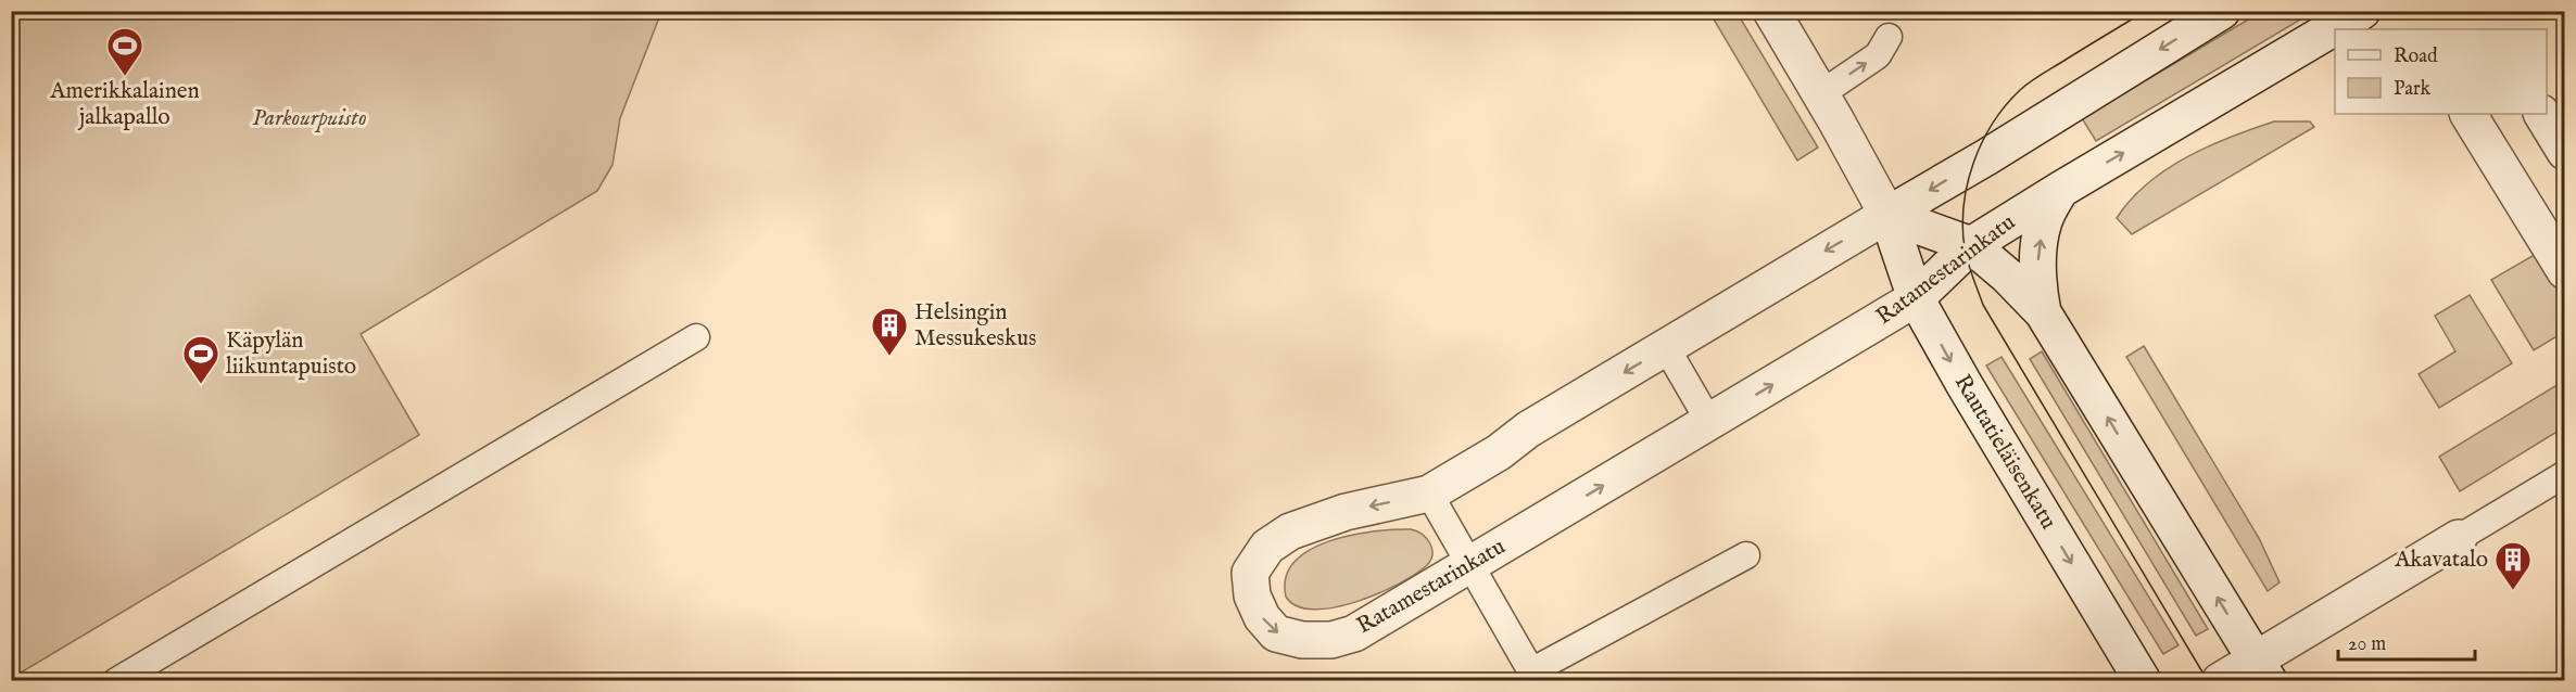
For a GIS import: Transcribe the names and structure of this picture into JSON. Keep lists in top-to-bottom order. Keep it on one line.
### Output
{"streets":{"street":["Ratamestarinkatu","Rautatieläisenkatu"]},"crossings":[["Ratamestarinkatu","Rautatieläisenkatu"]],"parks":["Parkourpuisto"],"places":{"sports":["Amerikkalainen jalkapallo","Käpylän liikuntapuisto"],"building":["Helsingin Messukeskus","Akavatalo"]},"legend":["Road","Park"],"scale_bar":"20 m"}
